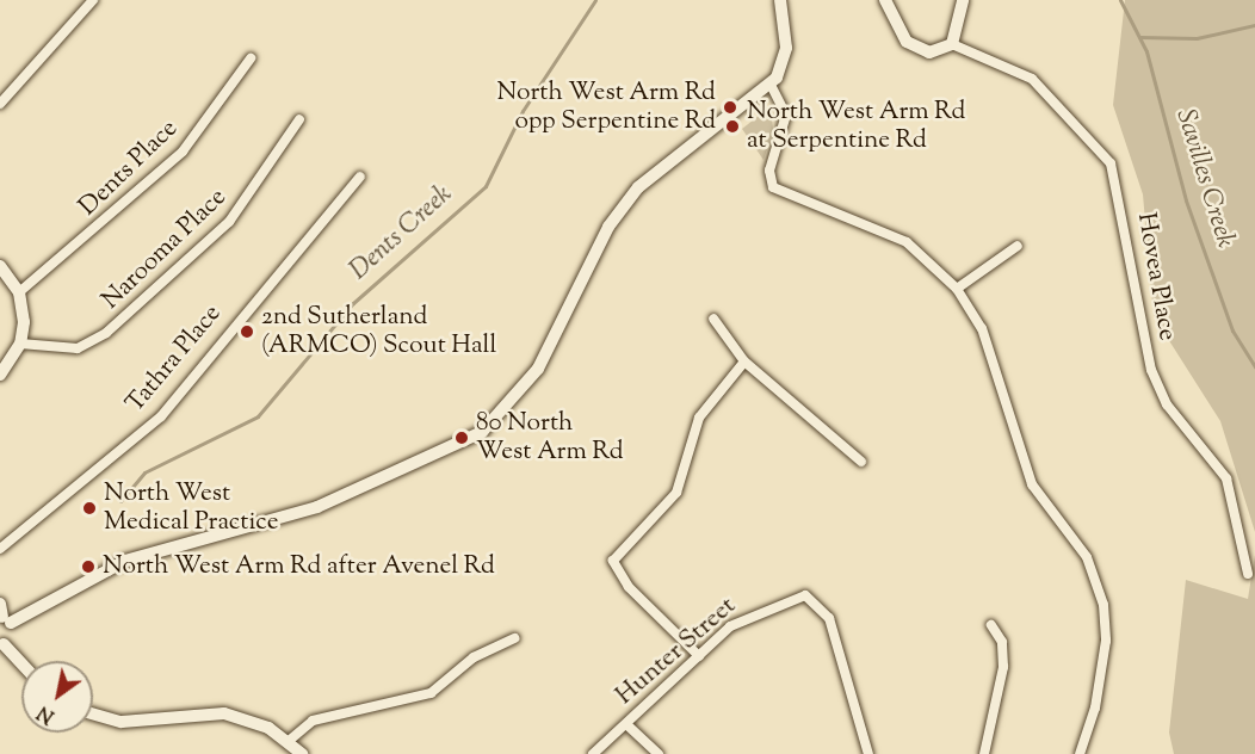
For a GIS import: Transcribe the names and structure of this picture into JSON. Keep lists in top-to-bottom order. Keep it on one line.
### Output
{"streets":{"street":["Dents Place","Narooma Place","Hovea Place","Tathra Place","Hunter Street"]},"water":["Savilles Creek","Dents Creek"],"places":["North West Arm Rd opp Serpentine Rd","North West Arm Rd at Serpentine Rd","2nd Sutherland (ARMCO) Scout Hall","80 North West Arm Rd","North West Medical Practice","North West Arm Rd after Avenel Rd"],"north":"bottom left"}
